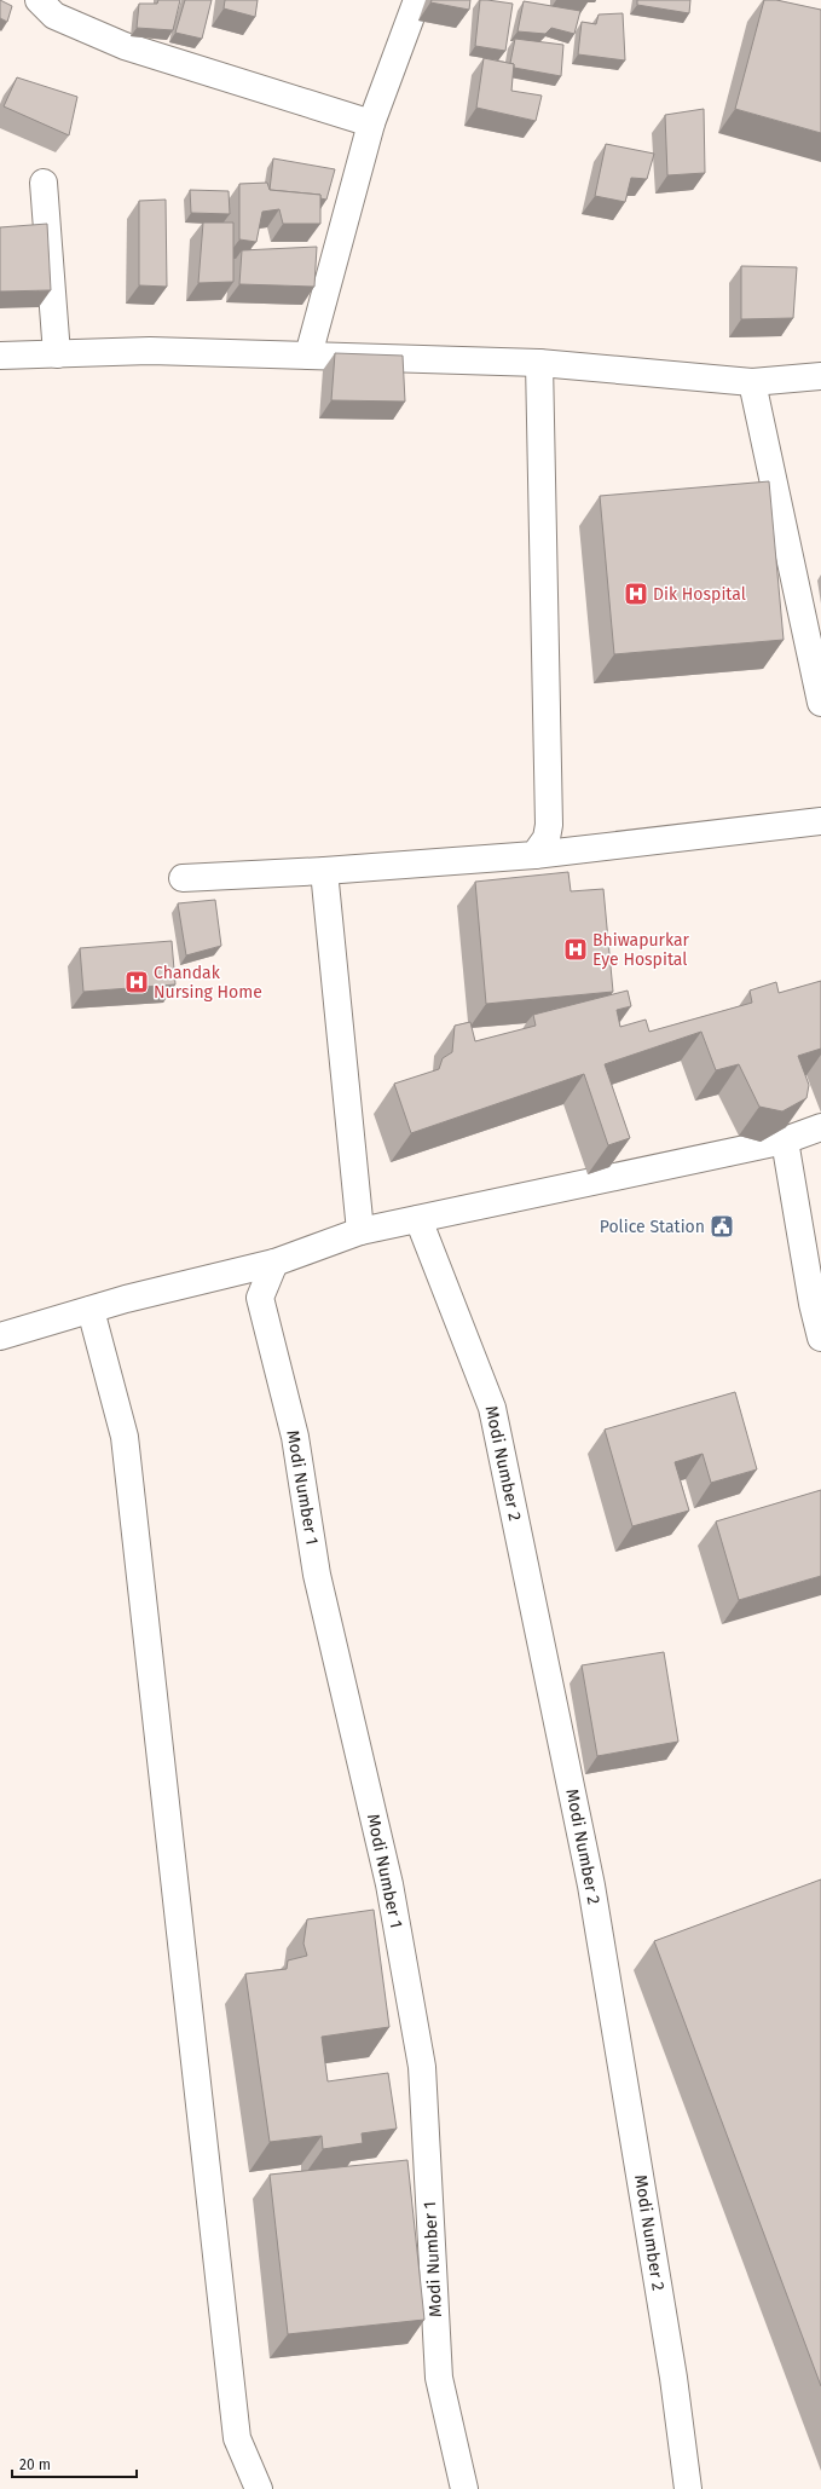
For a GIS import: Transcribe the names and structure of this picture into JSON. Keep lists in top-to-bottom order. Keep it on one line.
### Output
{"streets":{"street":["Modi Number 2","Modi Number 1"]},"places":{"hospital":["Dik Hospital","Bhiwapurkar Eye Hospital","Chandak Nursing Home"],"public building":["Police Station"]},"scale_bar":"20 m"}
